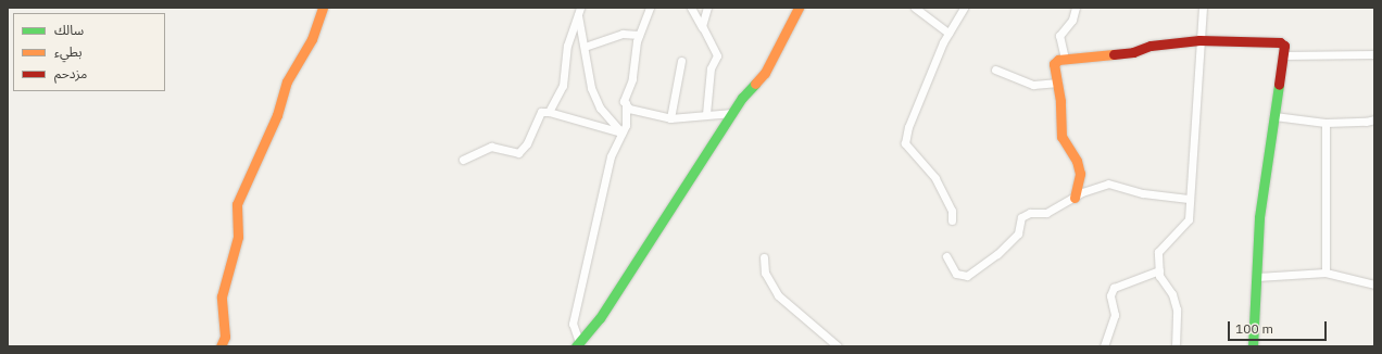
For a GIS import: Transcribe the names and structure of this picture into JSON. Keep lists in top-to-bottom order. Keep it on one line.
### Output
{"legend":["سالك","بطيء","مزدحم"],"scale_bar":"100 m"}
